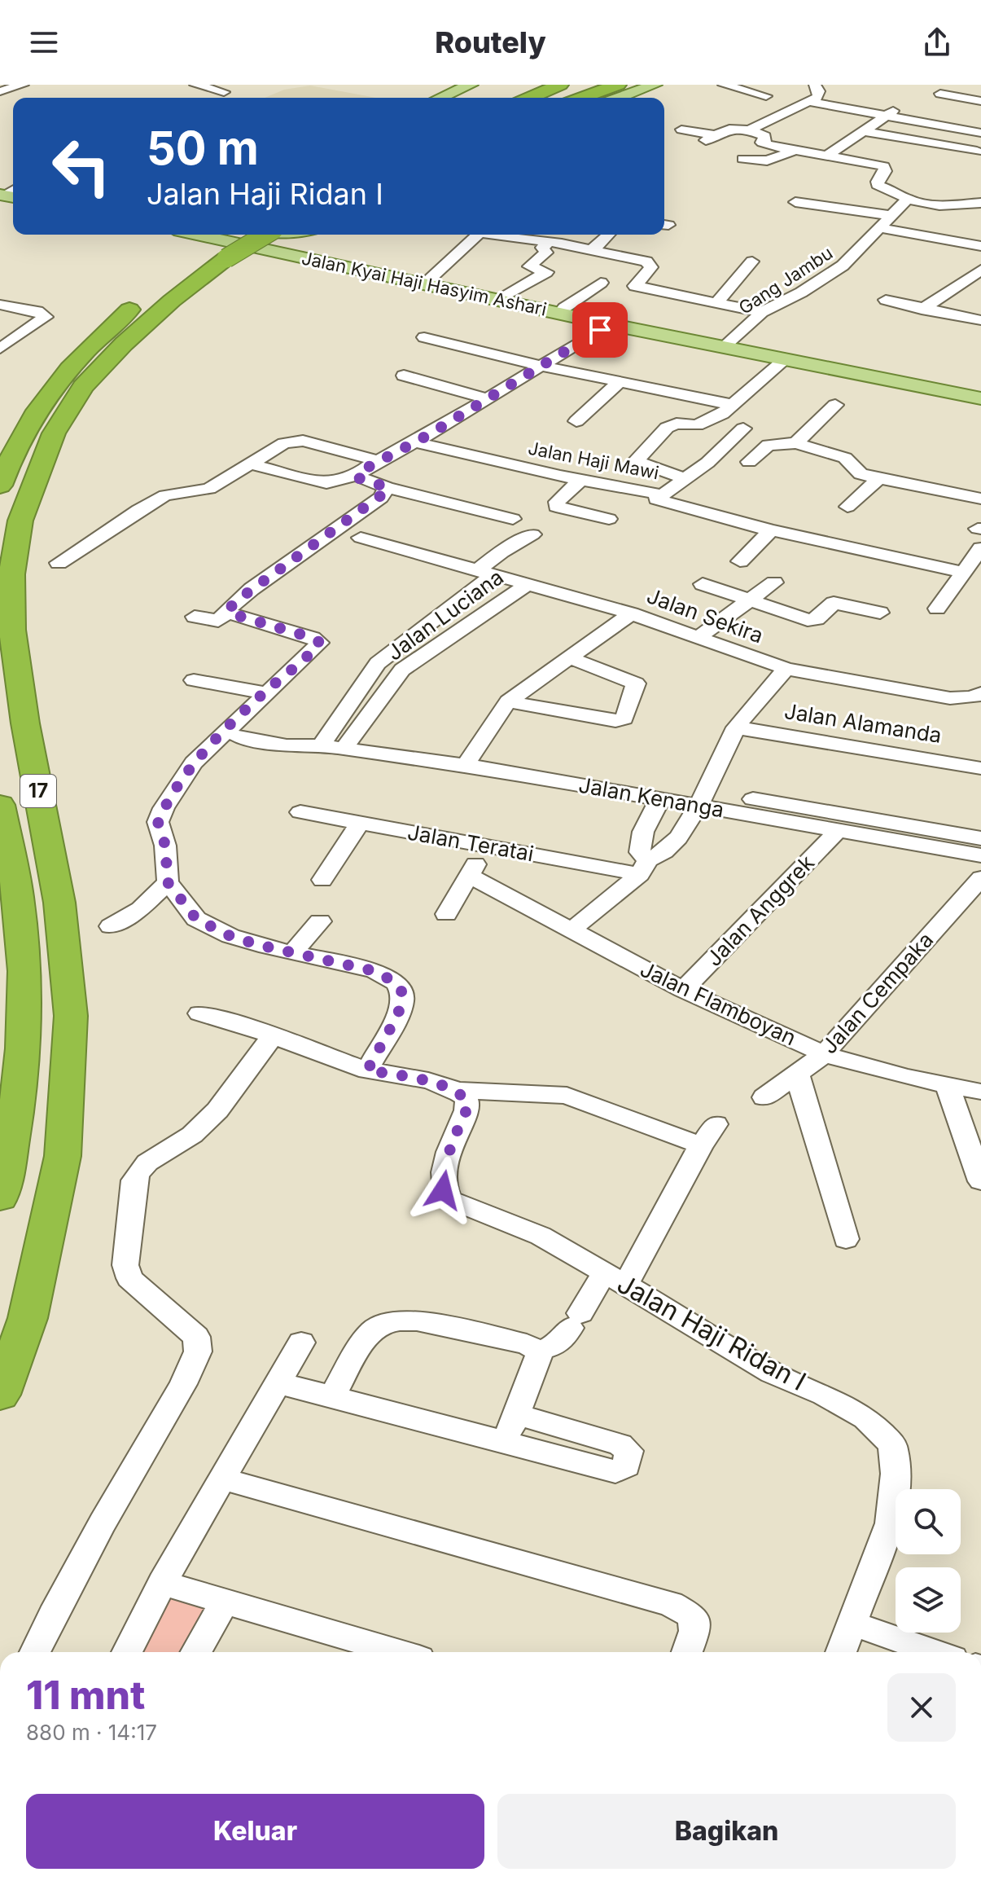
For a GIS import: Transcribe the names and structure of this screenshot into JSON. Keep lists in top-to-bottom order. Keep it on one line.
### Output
{"streets":{"highway":["17"],"main road":["Jalan Kyai Haji Hasyim Ashari"],"street":["Gang Jambu","Jalan Haji Mawi","Jalan Luciana","Jalan Sekira","Jalan Alamanda","Jalan Kenanga","Jalan Teratai","Jalan Anggrek","Jalan Cempaka","Jalan Flamboyan","Jalan Haji Ridan I"]},"crossings":[["Gang Jambu","Jalan Kyai Haji Hasyim Ashari"],["Jalan Luciana","Jalan Sekira"],["Jalan Luciana","Jalan Kenanga"],["Jalan Kenanga","Jalan Anggrek"],["Jalan Anggrek","Jalan Flamboyan"],["Jalan Cempaka","Jalan Flamboyan"]],"page":{"header":"Routely","turn":["50 m","Jalan Haji Ridan I"],"heading":["11 mnt","880 m · 14:17"],"buttons":["Keluar","Bagikan"]}}
